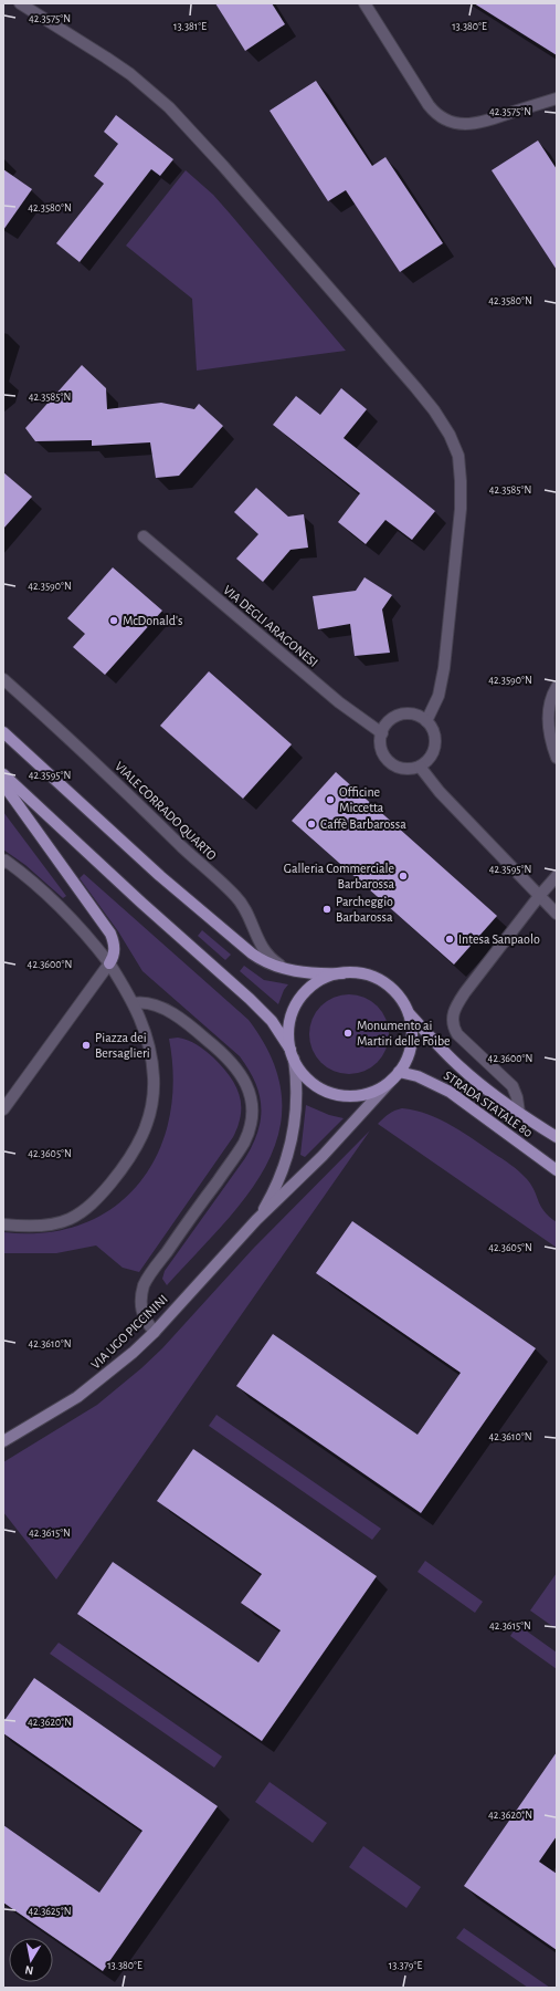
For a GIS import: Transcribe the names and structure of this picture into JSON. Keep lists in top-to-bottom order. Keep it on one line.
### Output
{"streets":{"main road":["VIALE CORRADO QUARTO","STRADA STATALE 80","VIA UGO PICCININI"],"street":["VIA DEGLI ARAGONESI"]},"crossings":[["VIALE CORRADO QUARTO","STRADA STATALE 80"],["VIALE CORRADO QUARTO","VIA UGO PICCININI"],["STRADA STATALE 80","VIA UGO PICCININI"]],"places":["McDonald's","Officine Miccetta","Caffè Barbarossa","Galleria Commerciale Barbarossa","Parcheggio Barbarossa","Intesa Sanpaolo","Monumento ai Martiri delle Foibe","Piazza dei Bersaglieri"],"north":"bottom","coordinates":["42.3575°N","13.381°E","13.380°E","42.3580°N","42.3585°N","42.3590°N","42.3595°N","42.3600°N","42.3605°N","42.3610°N","42.3615°N","42.3620°N","42.3625°N","13.379°E"]}
